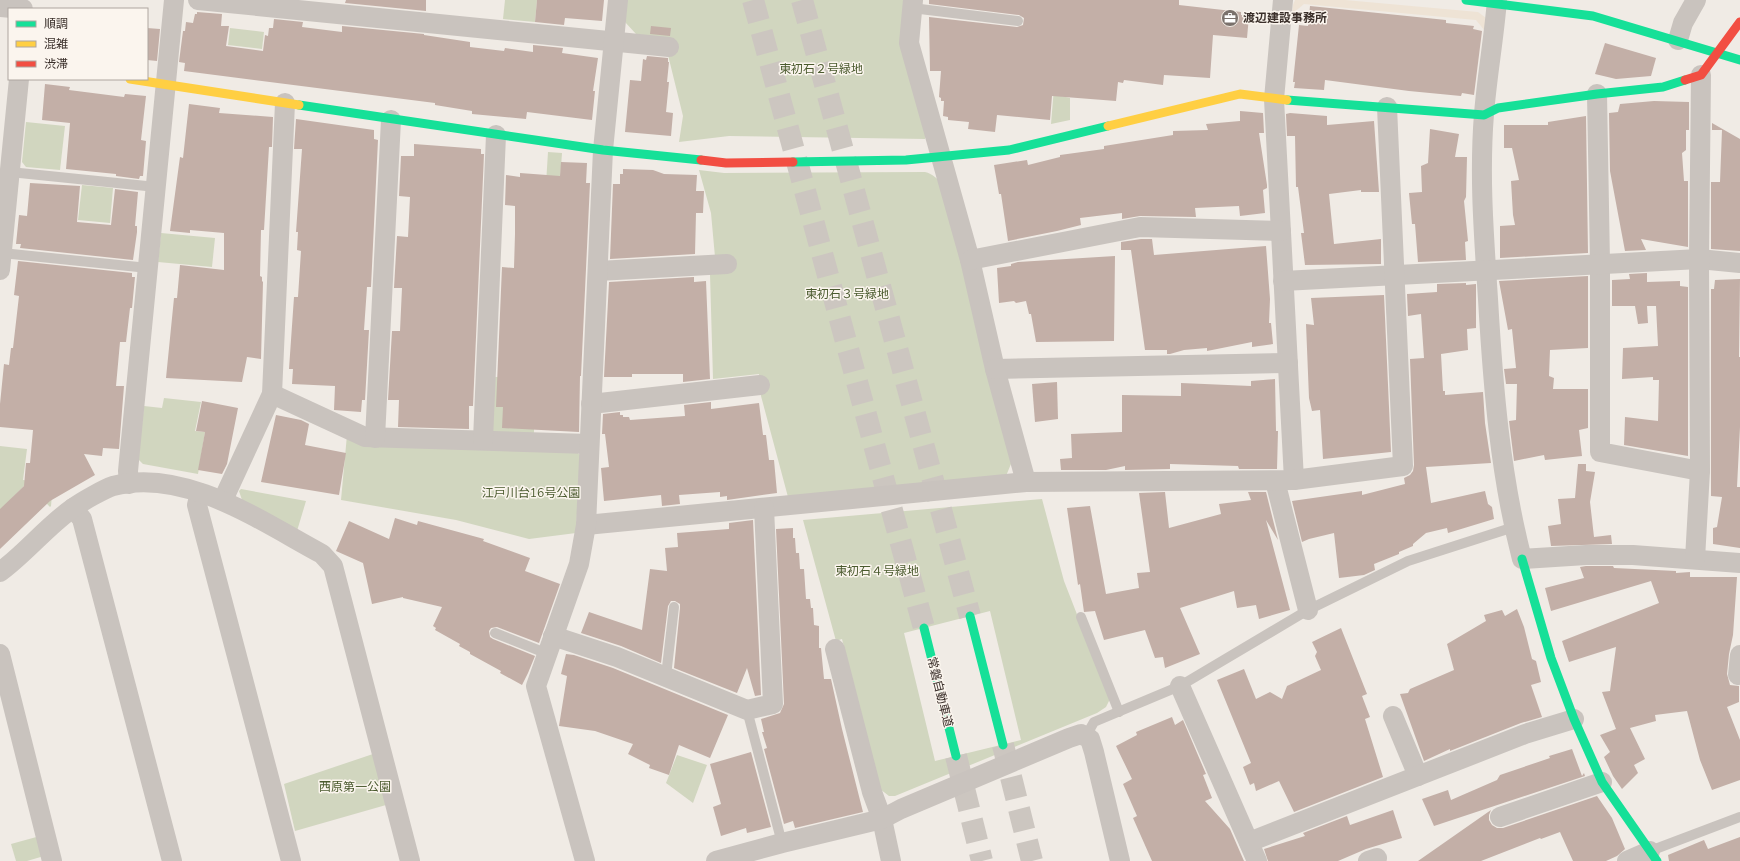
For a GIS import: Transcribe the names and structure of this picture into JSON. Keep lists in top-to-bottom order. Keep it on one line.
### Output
{"streets":{"main road":["常磐自動車道"]},"parks":["東初石２号緑地","東初石３号緑地","江戸川台16号公園","東初石４号緑地","西原第一公園"],"places":{"office":["渡辺建設事務所"]},"legend":["順調","混雑","渋滞"]}
